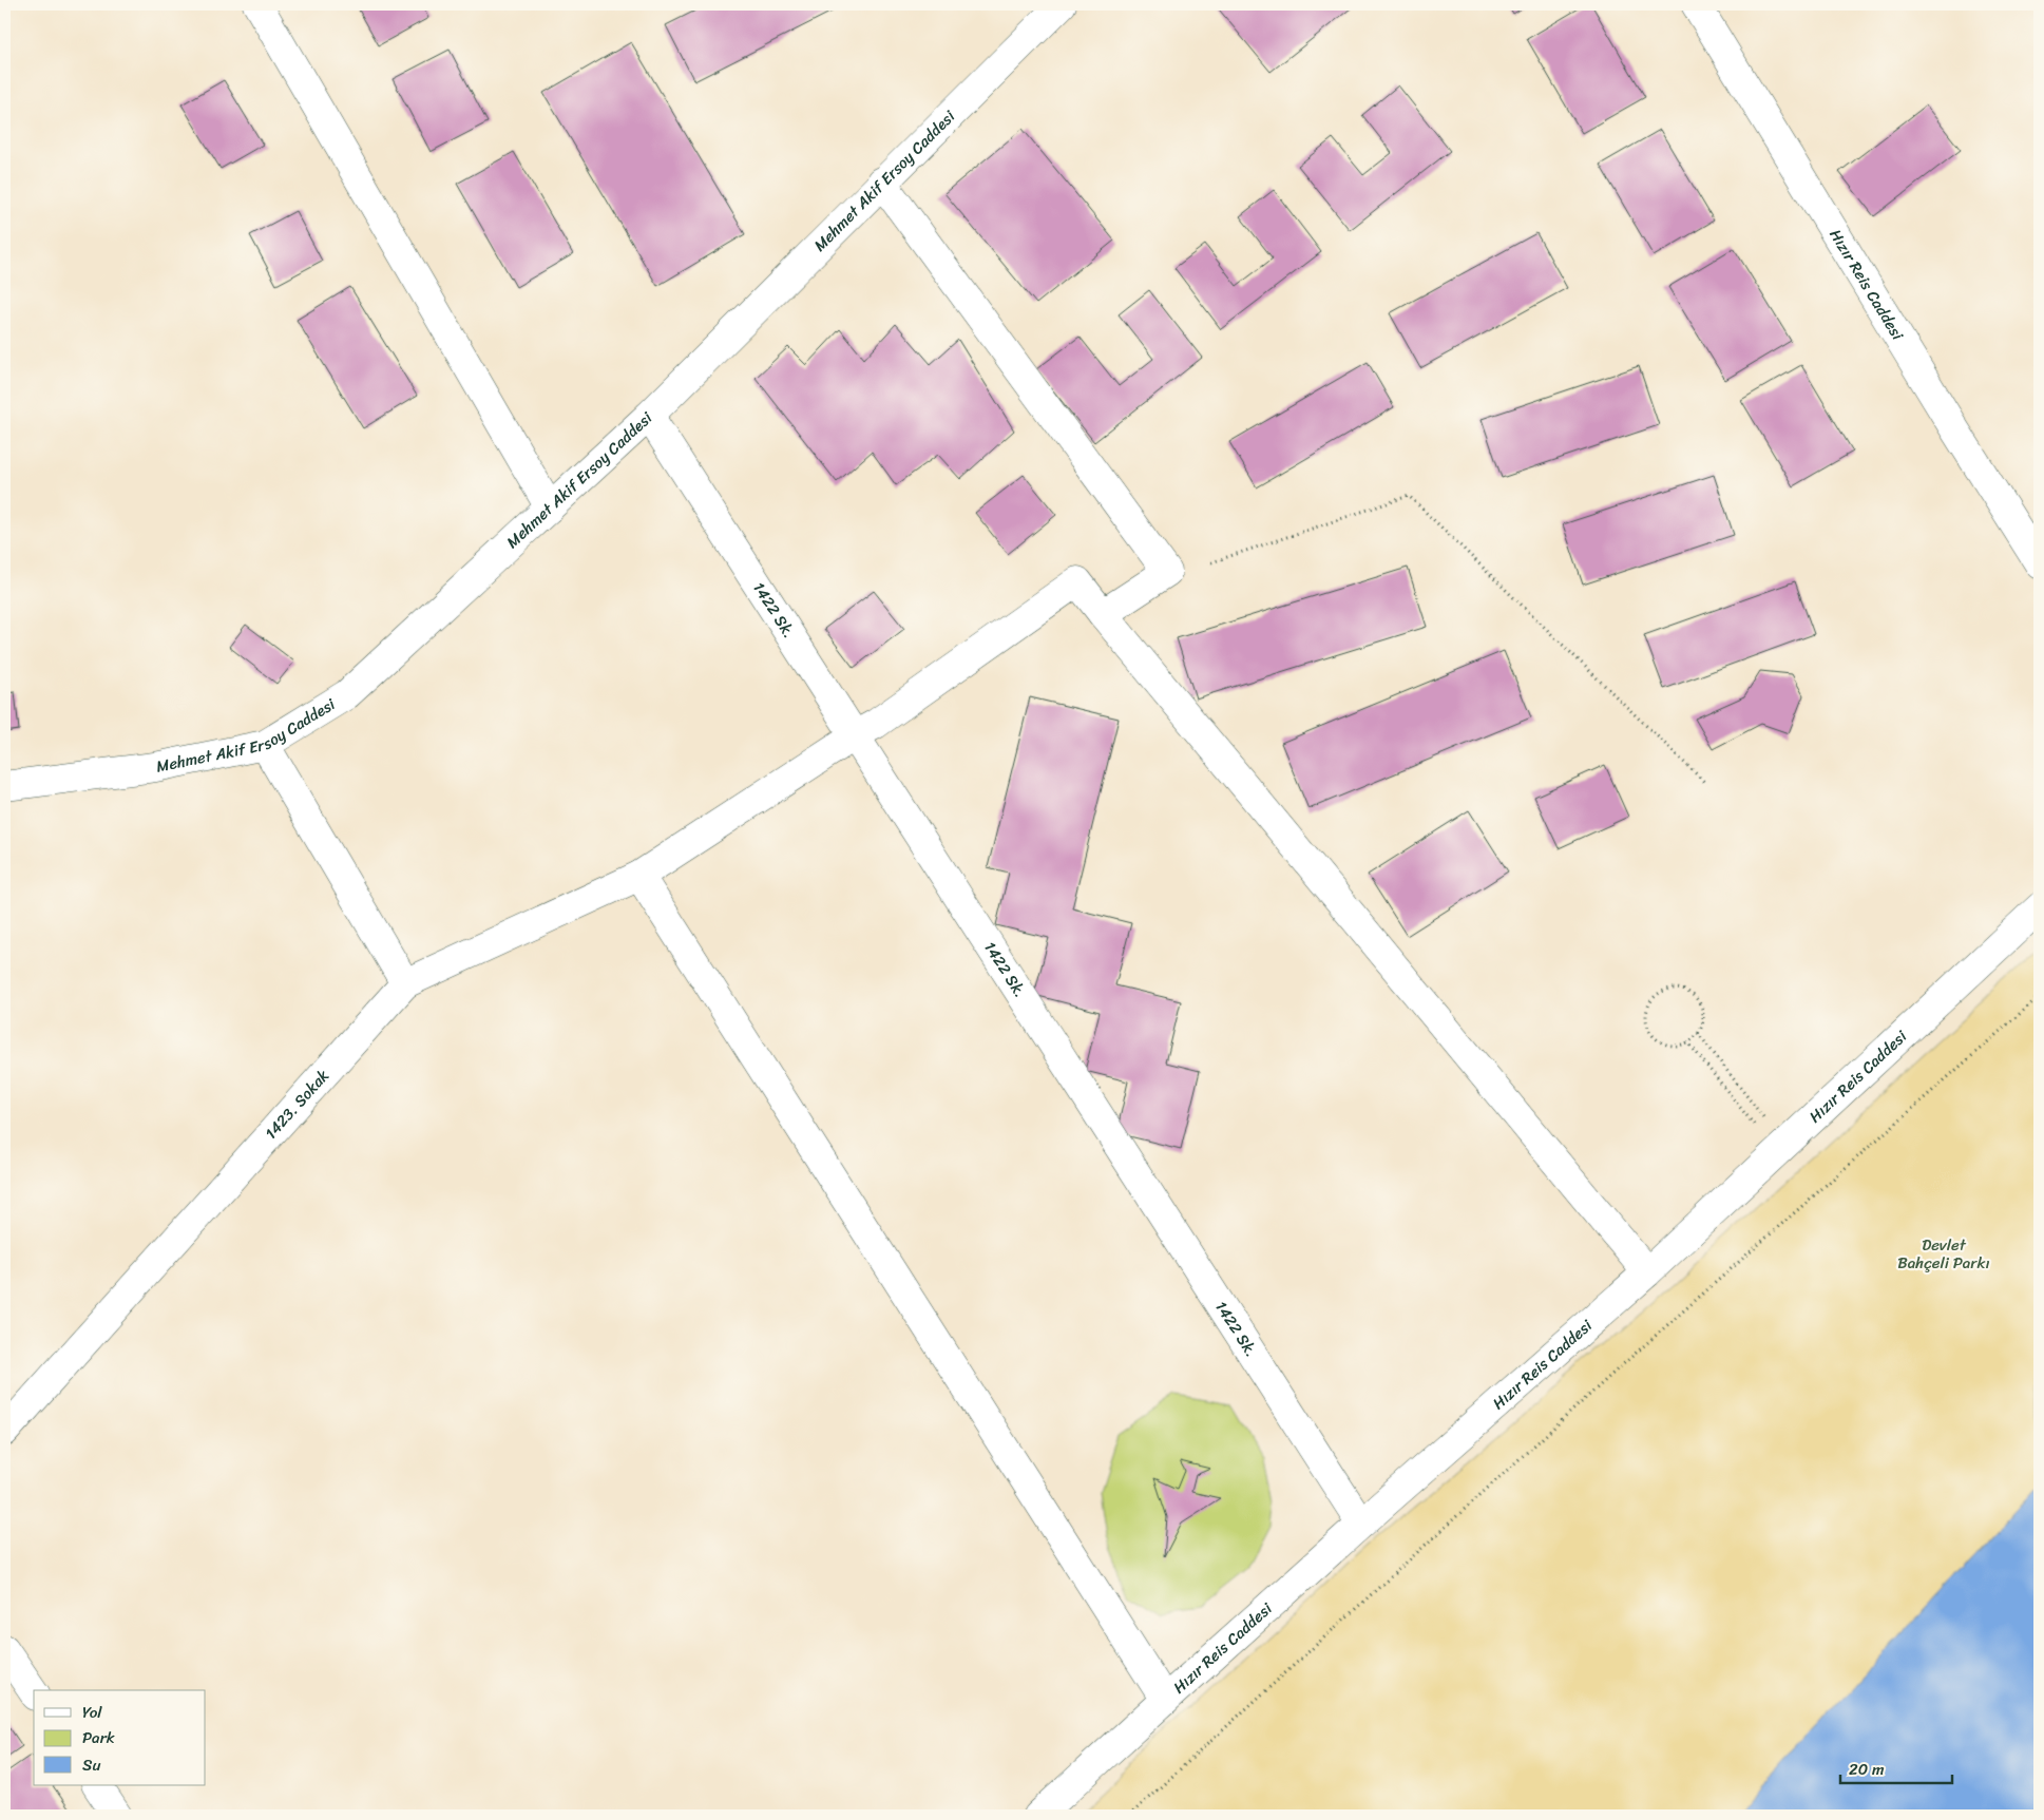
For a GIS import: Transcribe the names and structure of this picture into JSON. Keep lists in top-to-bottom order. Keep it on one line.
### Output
{"streets":{"street":["Mehmet Akif Ersoy Caddesi","Hızır Reis Caddesi","1422 Sk.","1423. Sokak"]},"crossings":[["Mehmet Akif Ersoy Caddesi","1422 Sk."],["Hızır Reis Caddesi","1422 Sk."]],"parks":["Devlet Bahçeli Parkı"],"legend":["Yol","Park","Su"],"scale_bar":"20 m"}
